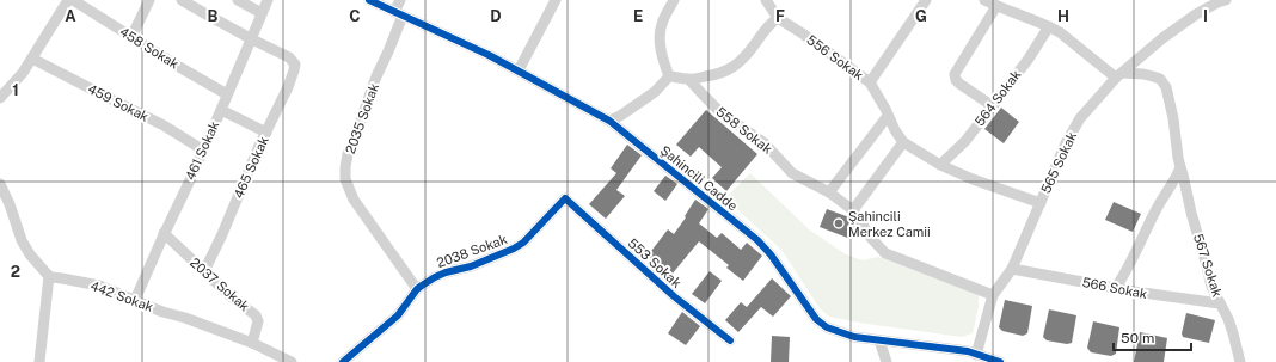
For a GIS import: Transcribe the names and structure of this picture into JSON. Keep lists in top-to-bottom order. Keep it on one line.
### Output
{"streets":{"street":["458 Sokak","556 Sokak","564 Sokak","459 Sokak","2035 Sokak","558 Sokak","461 Sokak","565 Sokak","465 Sokak","Şahincili Cadde","2038 Sokak","553 Sokak","567 Sokak","2037 Sokak","566 Sokak","442 Sokak"]},"crossings":[["458 Sokak","461 Sokak"],["556 Sokak","564 Sokak"],["556 Sokak","565 Sokak"],["459 Sokak","461 Sokak"],["2035 Sokak","Şahincili Cadde"],["2035 Sokak","2038 Sokak"],["558 Sokak","565 Sokak"],["461 Sokak","465 Sokak"],["461 Sokak","2037 Sokak"],["461 Sokak","442 Sokak"],["565 Sokak","Şahincili Cadde"],["565 Sokak","567 Sokak"],["565 Sokak","566 Sokak"],["465 Sokak","2037 Sokak"],["2038 Sokak","553 Sokak"],["567 Sokak","566 Sokak"],["2037 Sokak","442 Sokak"]],"places":["Şahincili Merkez Camii"],"scale_bar":"50 m","grid":{"columns":["A","B","C","D","E","F","G","H","I"],"rows":["1","2"]}}
